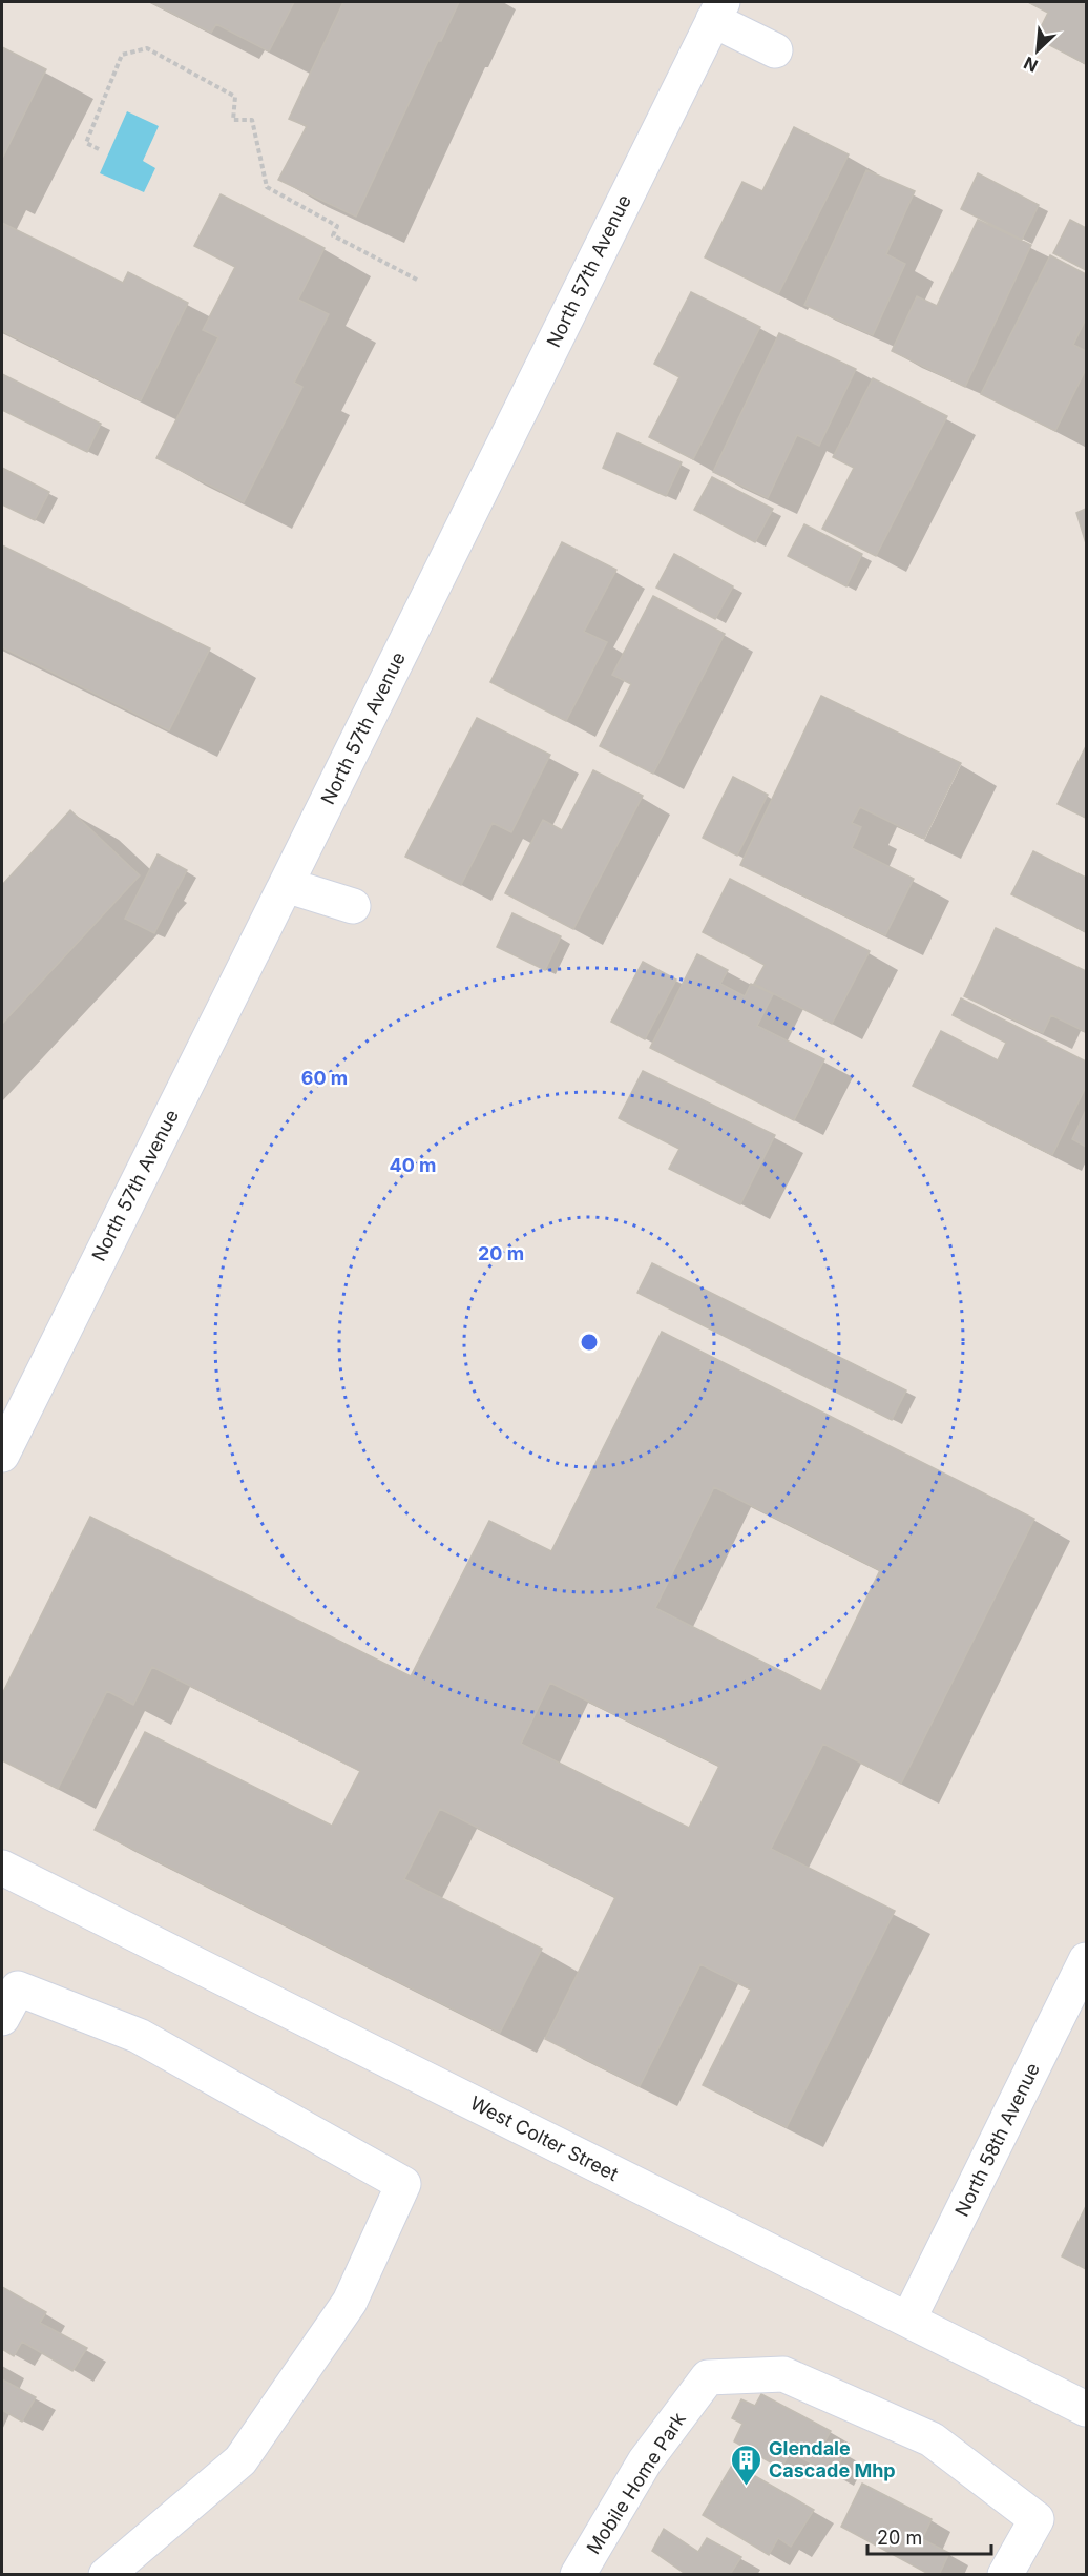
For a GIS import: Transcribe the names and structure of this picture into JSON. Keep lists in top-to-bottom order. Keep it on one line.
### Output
{"streets":{"street":["North 57th Avenue","West Colter Street","North 58th Avenue","Mobile Home Park"]},"crossings":[["West Colter Street","North 58th Avenue"]],"places":{"building":["Glendale Cascade Mhp"]},"scale_bar":"20 m","north":"bottom left","rings":["60 m","40 m","20 m"]}
